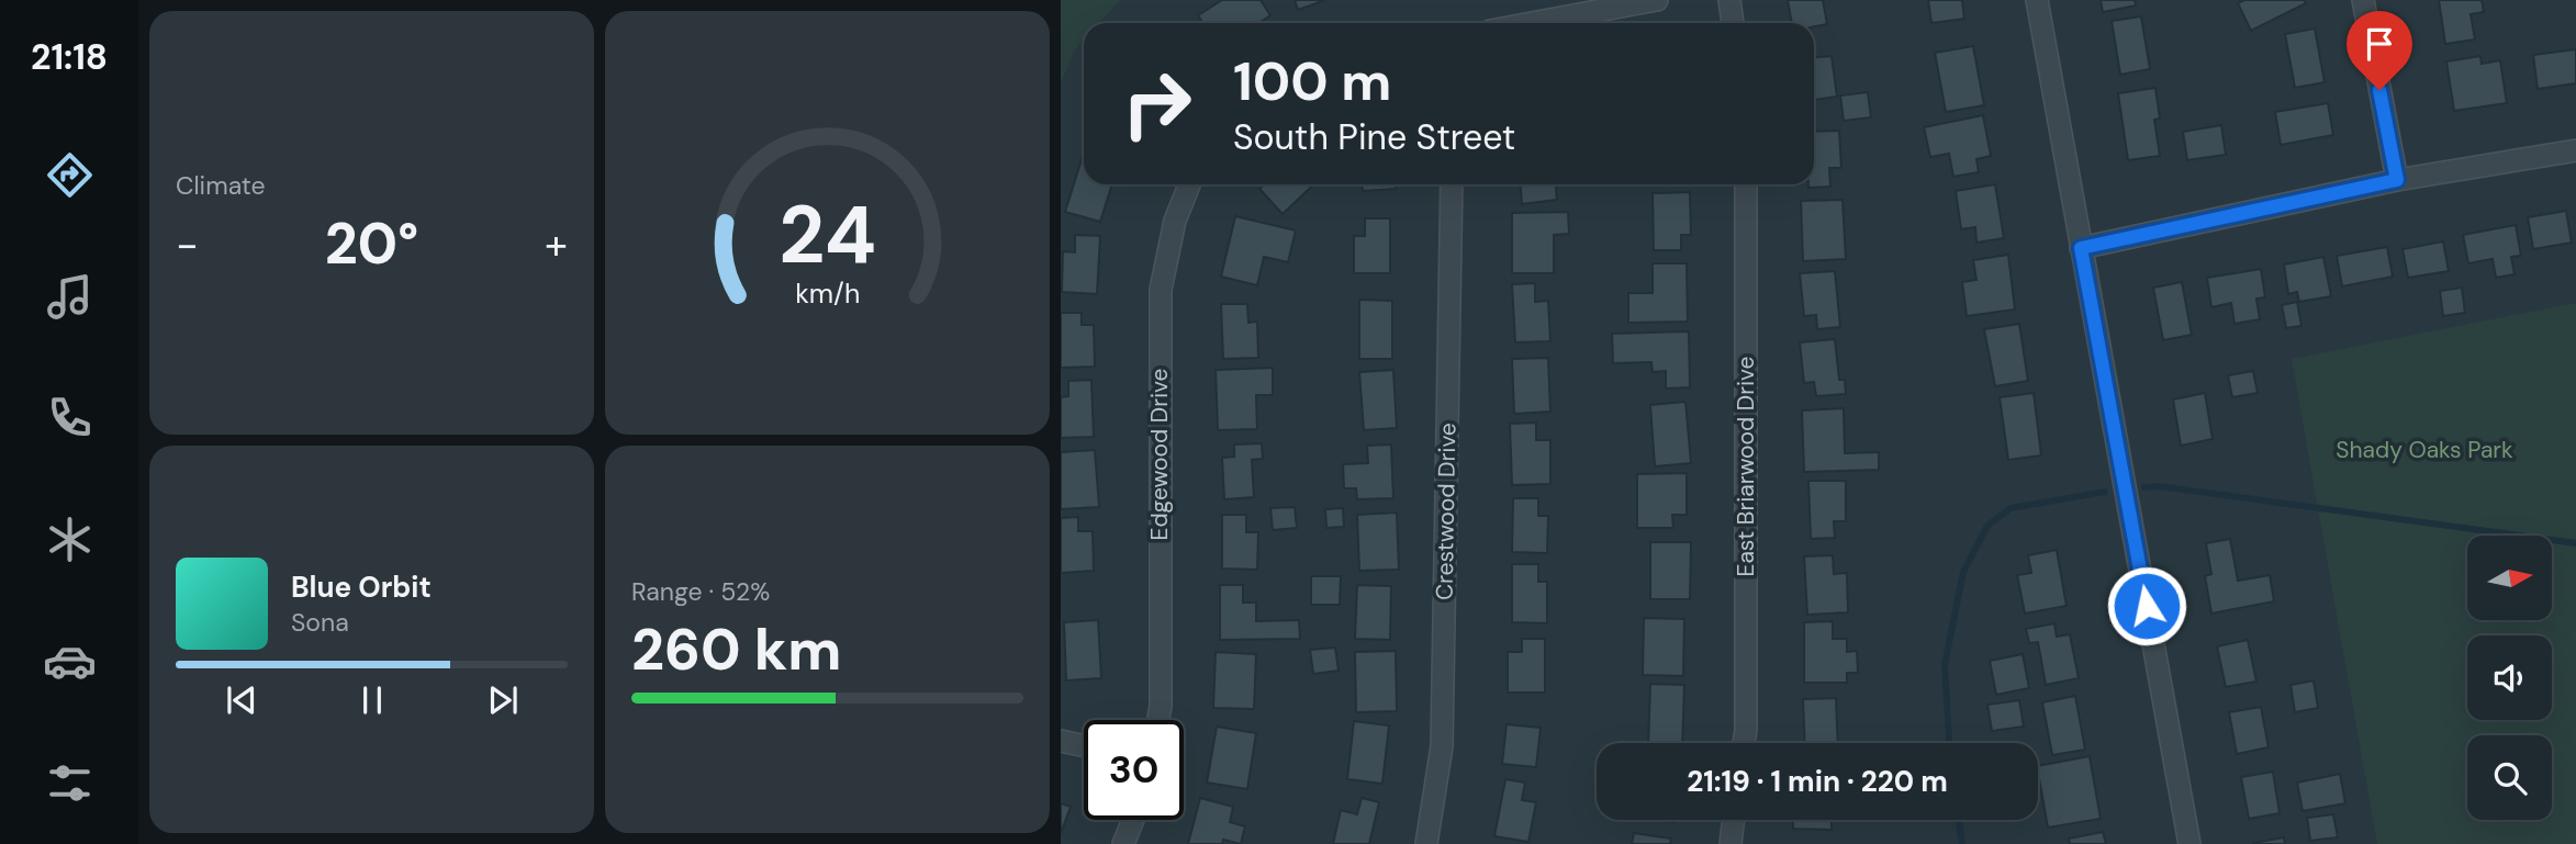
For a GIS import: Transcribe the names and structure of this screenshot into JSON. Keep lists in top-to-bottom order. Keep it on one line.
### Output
{"streets":{"street":["Edgewood Drive","East Briarwood Drive","Crestwood Drive"]},"parks":["Shady Oaks Park"],"north":"right","page":{"tabs":"21:18","tile":["Climate",["Range · 52%","260 km"]],"turn":["100 m","South Pine Street"],"heat":["−","20°","+"],"song":["Blue Orbit","Sona"],"limit":"30","trip":"21:19 · 1 min · 220 m","gauge":["24","km/h"]}}
